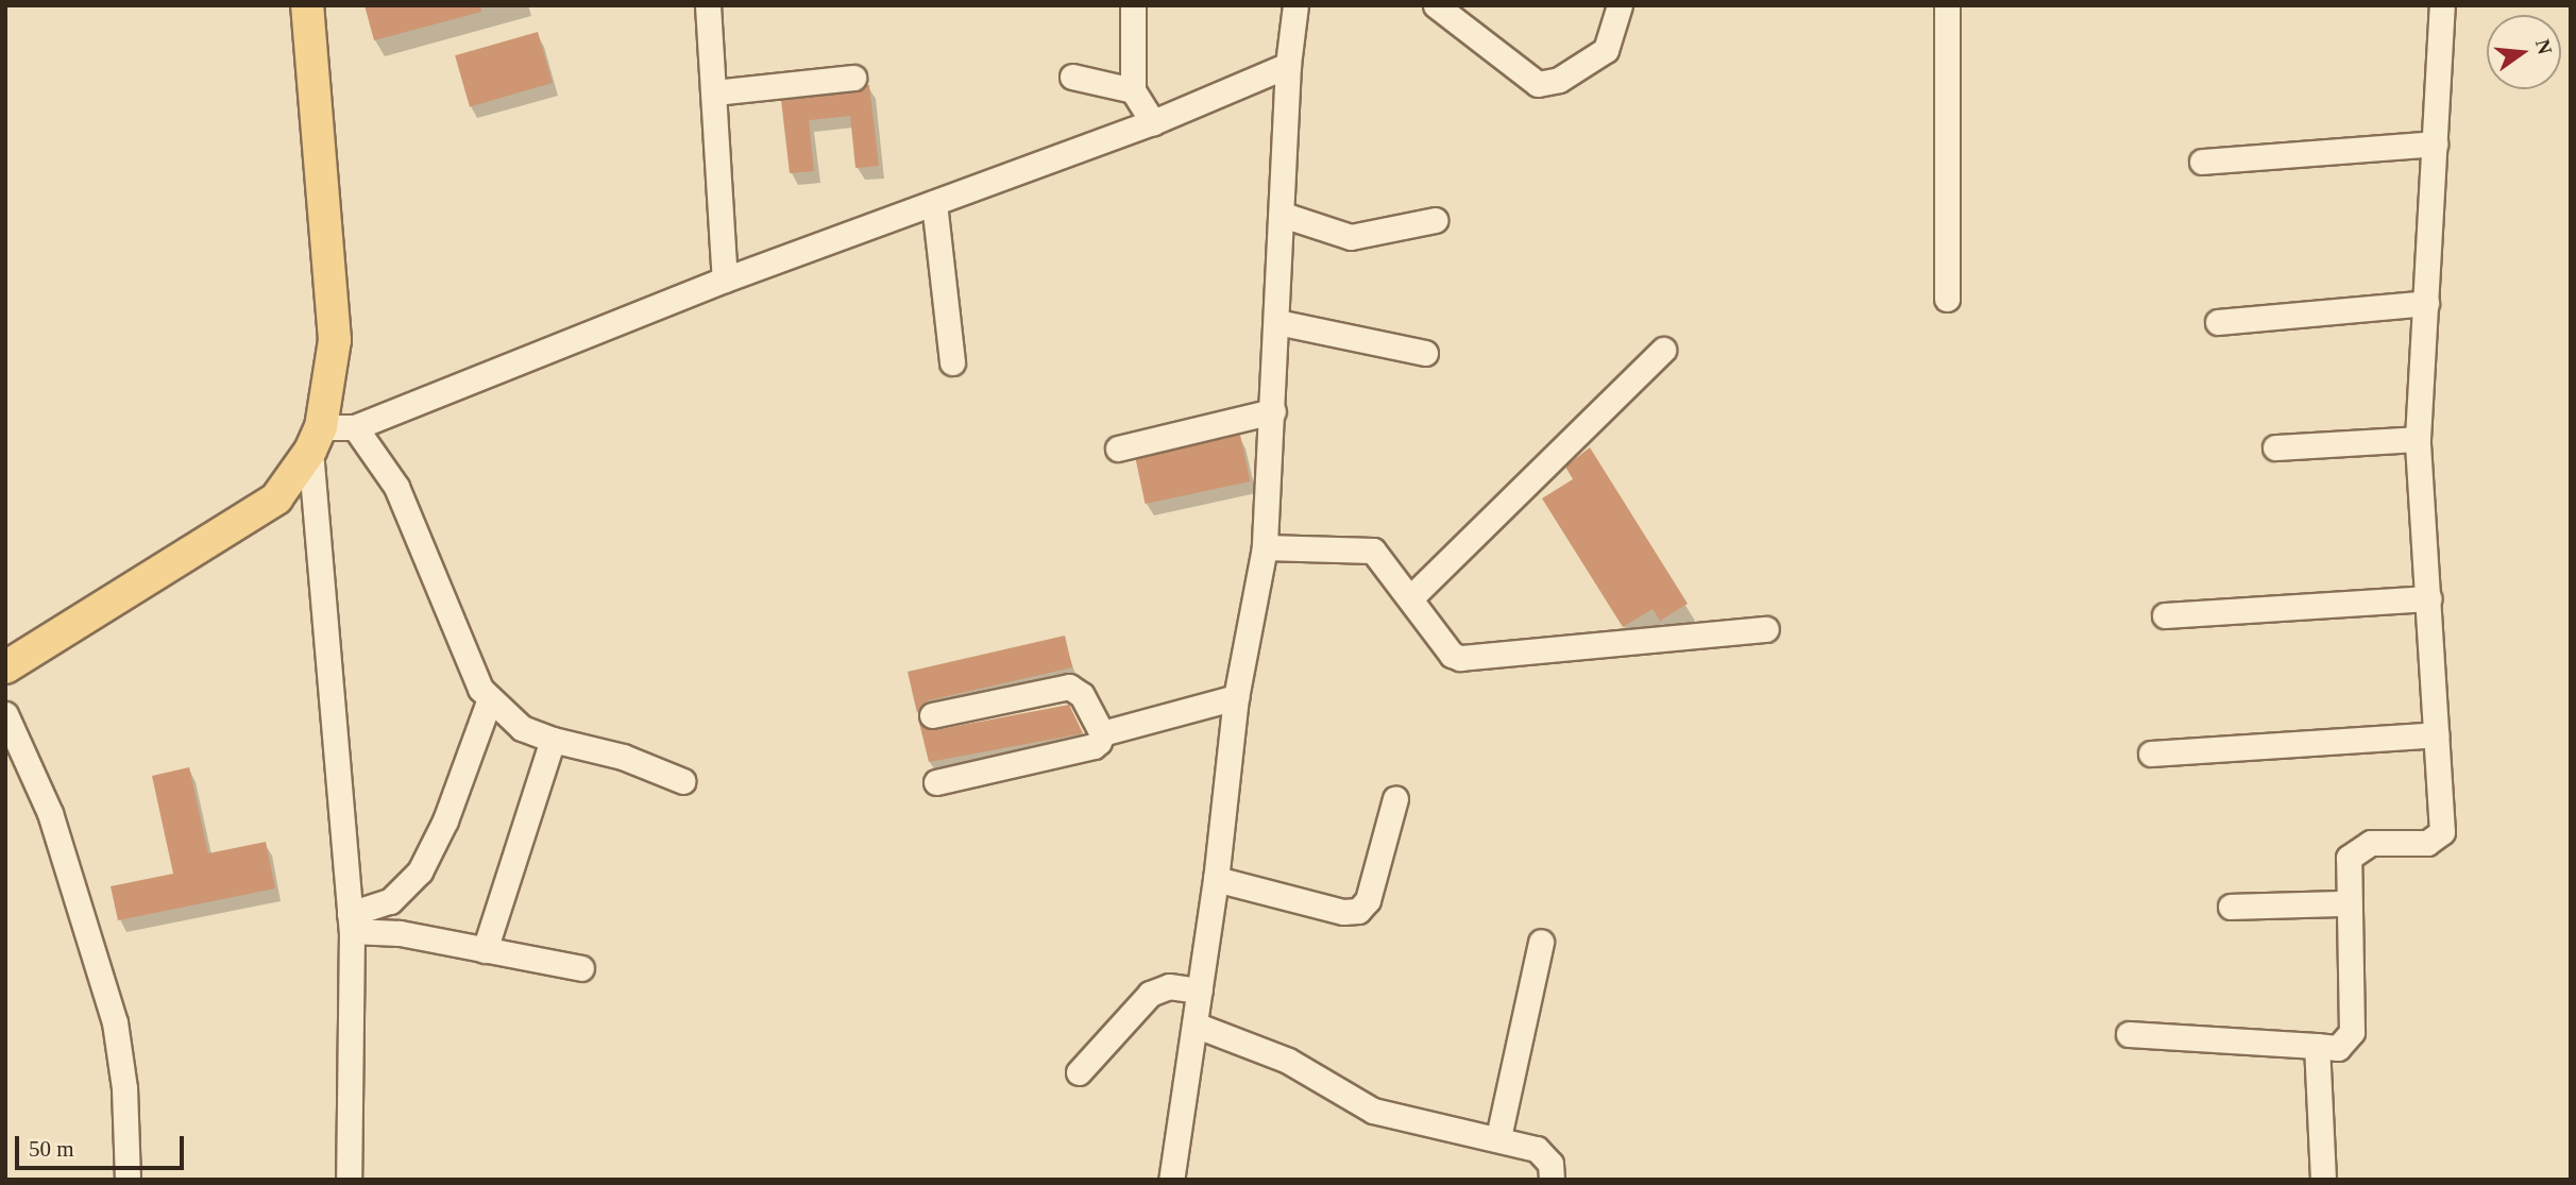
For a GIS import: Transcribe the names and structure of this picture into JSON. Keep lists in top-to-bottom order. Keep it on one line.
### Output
{"scale_bar":"50 m","north":"right"}
